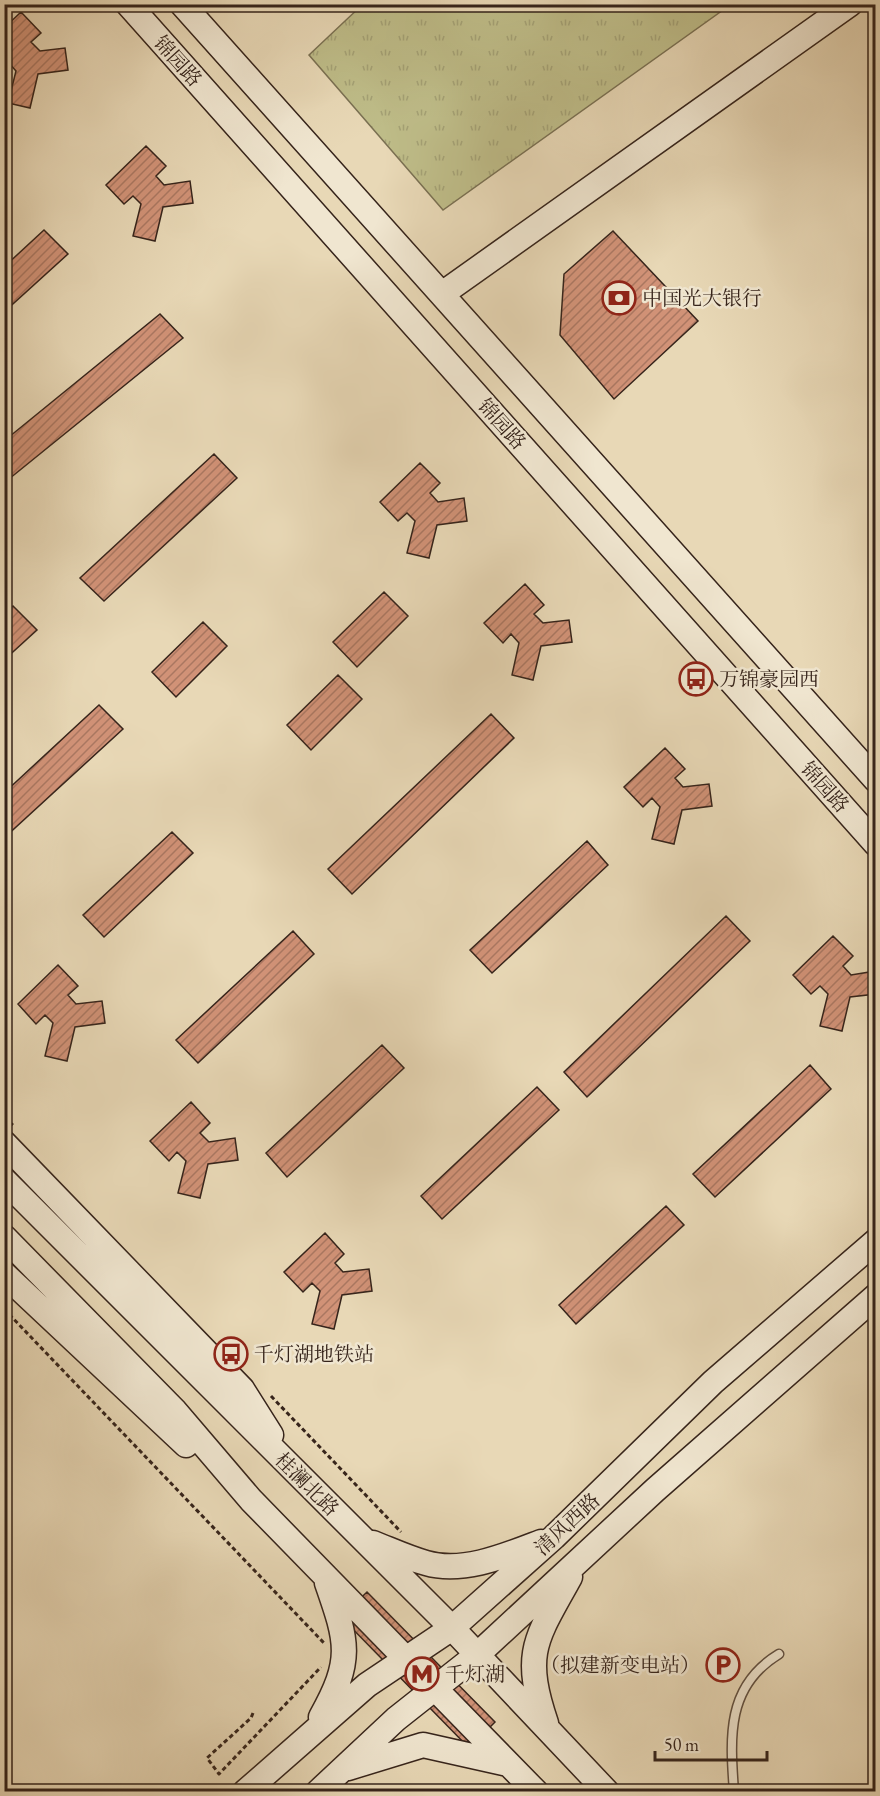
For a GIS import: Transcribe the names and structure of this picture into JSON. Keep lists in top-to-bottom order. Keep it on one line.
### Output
{"streets":{"main road":["锦园路","桂澜北路","清风西路"]},"crossings":[["桂澜北路","清风西路"]],"places":{"bank":["中国光大银行"],"bus stop":["万锦豪园西","千灯湖地铁站"],"parking":["（拟建新变电站）"],"metro station":["千灯湖"]},"scale_bar":"50 m"}
